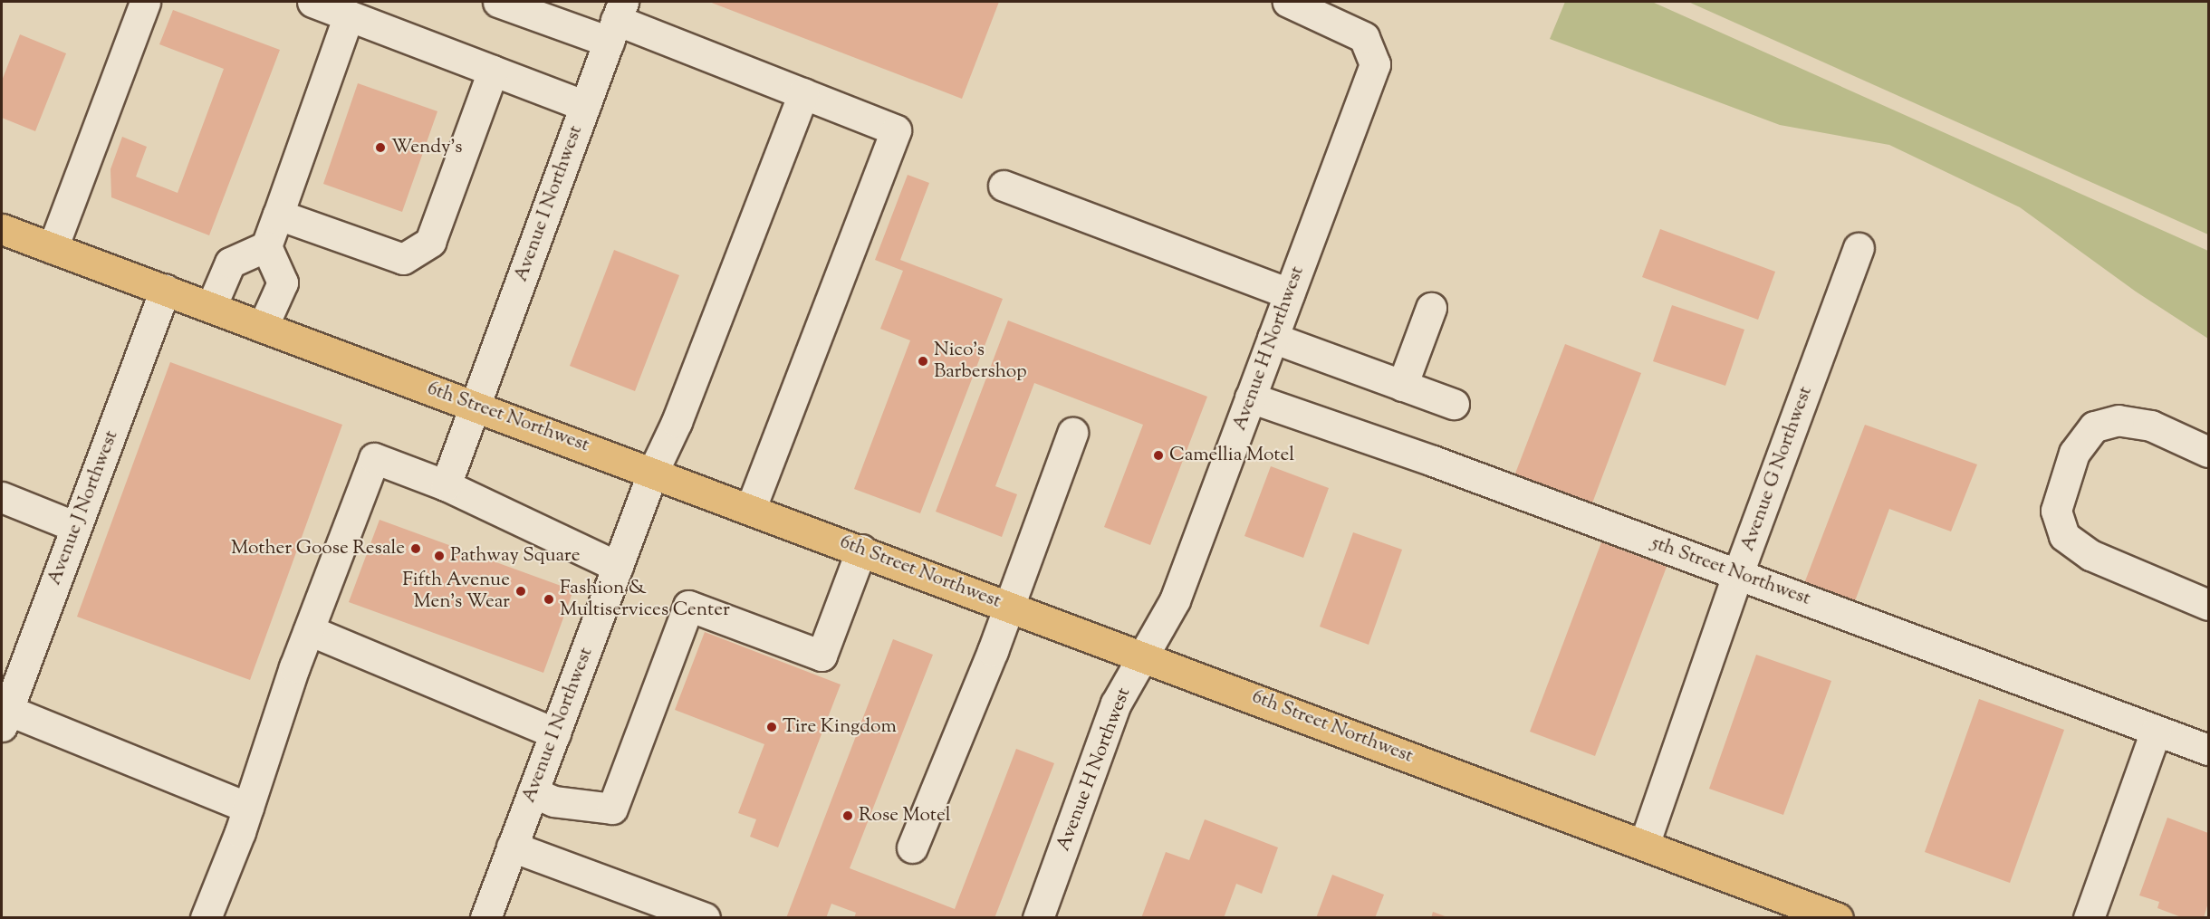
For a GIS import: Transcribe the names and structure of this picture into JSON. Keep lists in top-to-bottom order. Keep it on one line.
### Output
{"streets":{"highway":["6th Street Northwest"],"street":["Avenue I Northwest","Avenue H Northwest","Avenue G Northwest","Avenue J Northwest","5th Street Northwest"]},"crossings":[["Avenue I Northwest","6th Street Northwest"],["Avenue H Northwest","6th Street Northwest"],["Avenue H Northwest","5th Street Northwest"],["6th Street Northwest","Avenue G Northwest"],["6th Street Northwest","Avenue J Northwest"],["Avenue G Northwest","5th Street Northwest"]],"places":["Wendy's","Nico's Barbershop","Camellia Motel","Mother Goose Resale","Pathway Square","Fifth Avenue Men's Wear","Fashion & Multiservices Center","Tire Kingdom","Rose Motel"]}
